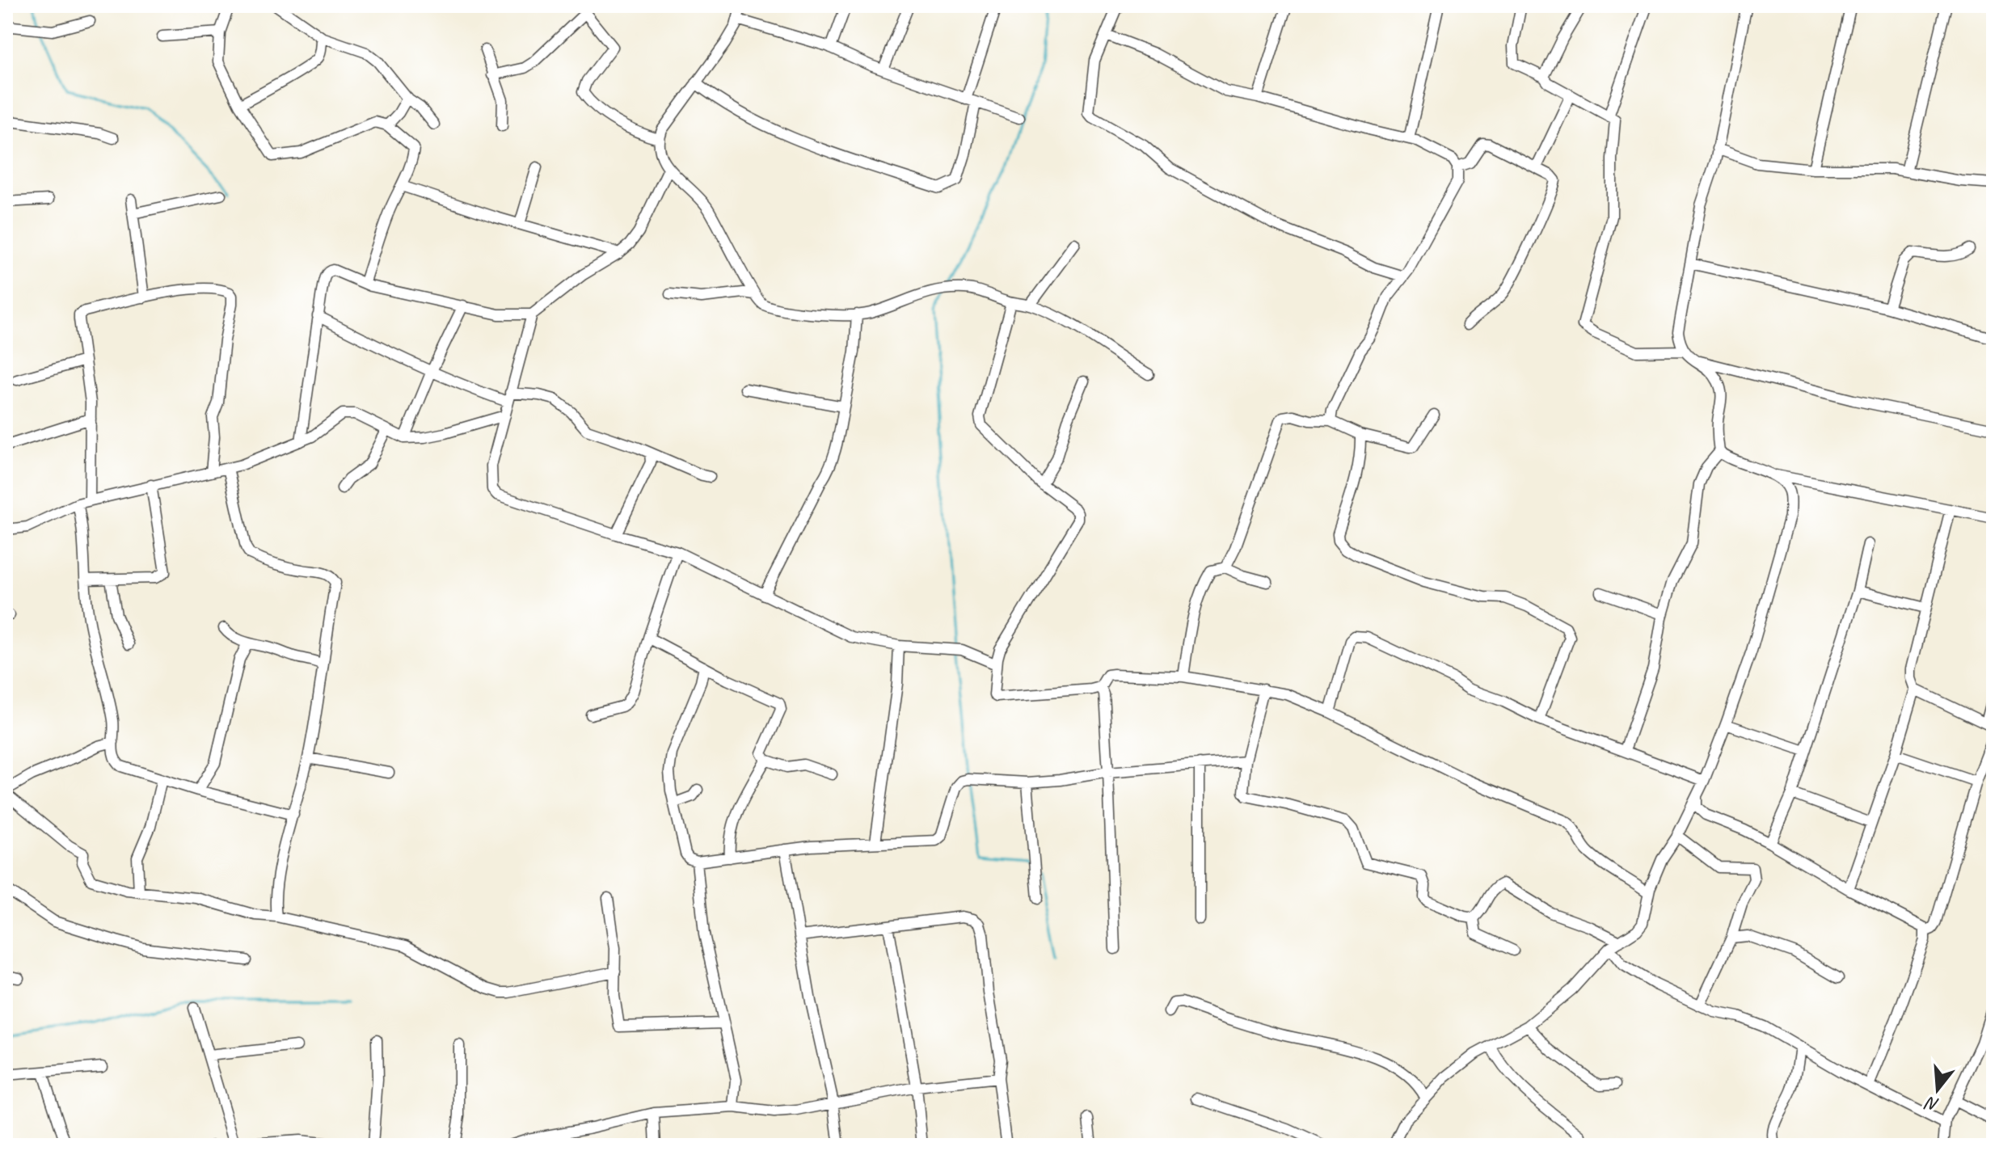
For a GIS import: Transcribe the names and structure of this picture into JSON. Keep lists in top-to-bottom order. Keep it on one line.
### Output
{"north":"bottom"}
